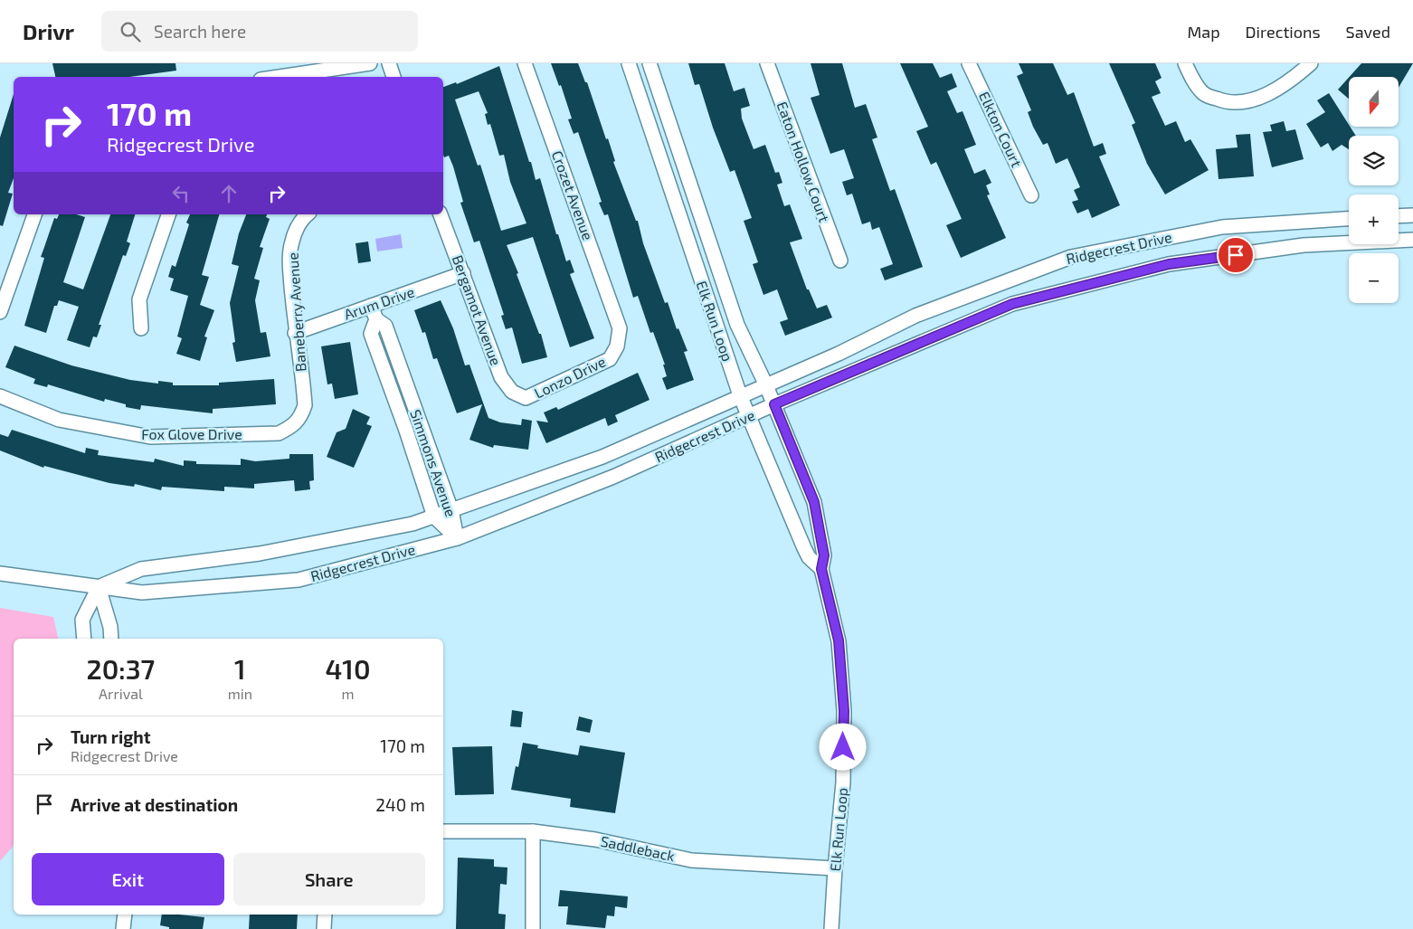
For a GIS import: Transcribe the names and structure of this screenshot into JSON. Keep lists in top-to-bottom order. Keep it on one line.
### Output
{"streets":{"street":["Elkton Court","Eaton Hollow Court","Crozet Avenue","Ridgecrest Drive","Arum Drive","Bergamot Avenue","Baneberry Avenue","Elk Run Loop","Lonzo Drive","Fox Glove Drive","Simmons Avenue","Saddleback"]},"crossings":[["Crozet Avenue","Lonzo Drive"],["Ridgecrest Drive","Elk Run Loop"],["Ridgecrest Drive","Simmons Avenue"],["Arum Drive","Bergamot Avenue"],["Arum Drive","Baneberry Avenue"],["Arum Drive","Simmons Avenue"],["Bergamot Avenue","Lonzo Drive"],["Baneberry Avenue","Fox Glove Drive"],["Elk Run Loop","Saddleback"]],"north":"bottom","page":{"header":"Drivr","search":"Search here","nav":["Map","Directions","Saved"],"map_buttons":["+","−"],"turn":["170 m","Ridgecrest Drive"],"eta":["20:37","Arrival","1","min","410","m"],"list":[{"name":"Turn right","note":"Ridgecrest Drive","value":"170 m"},{"name":"Arrive at destination","value":"240 m"}],"buttons":["Exit","Share"]}}
